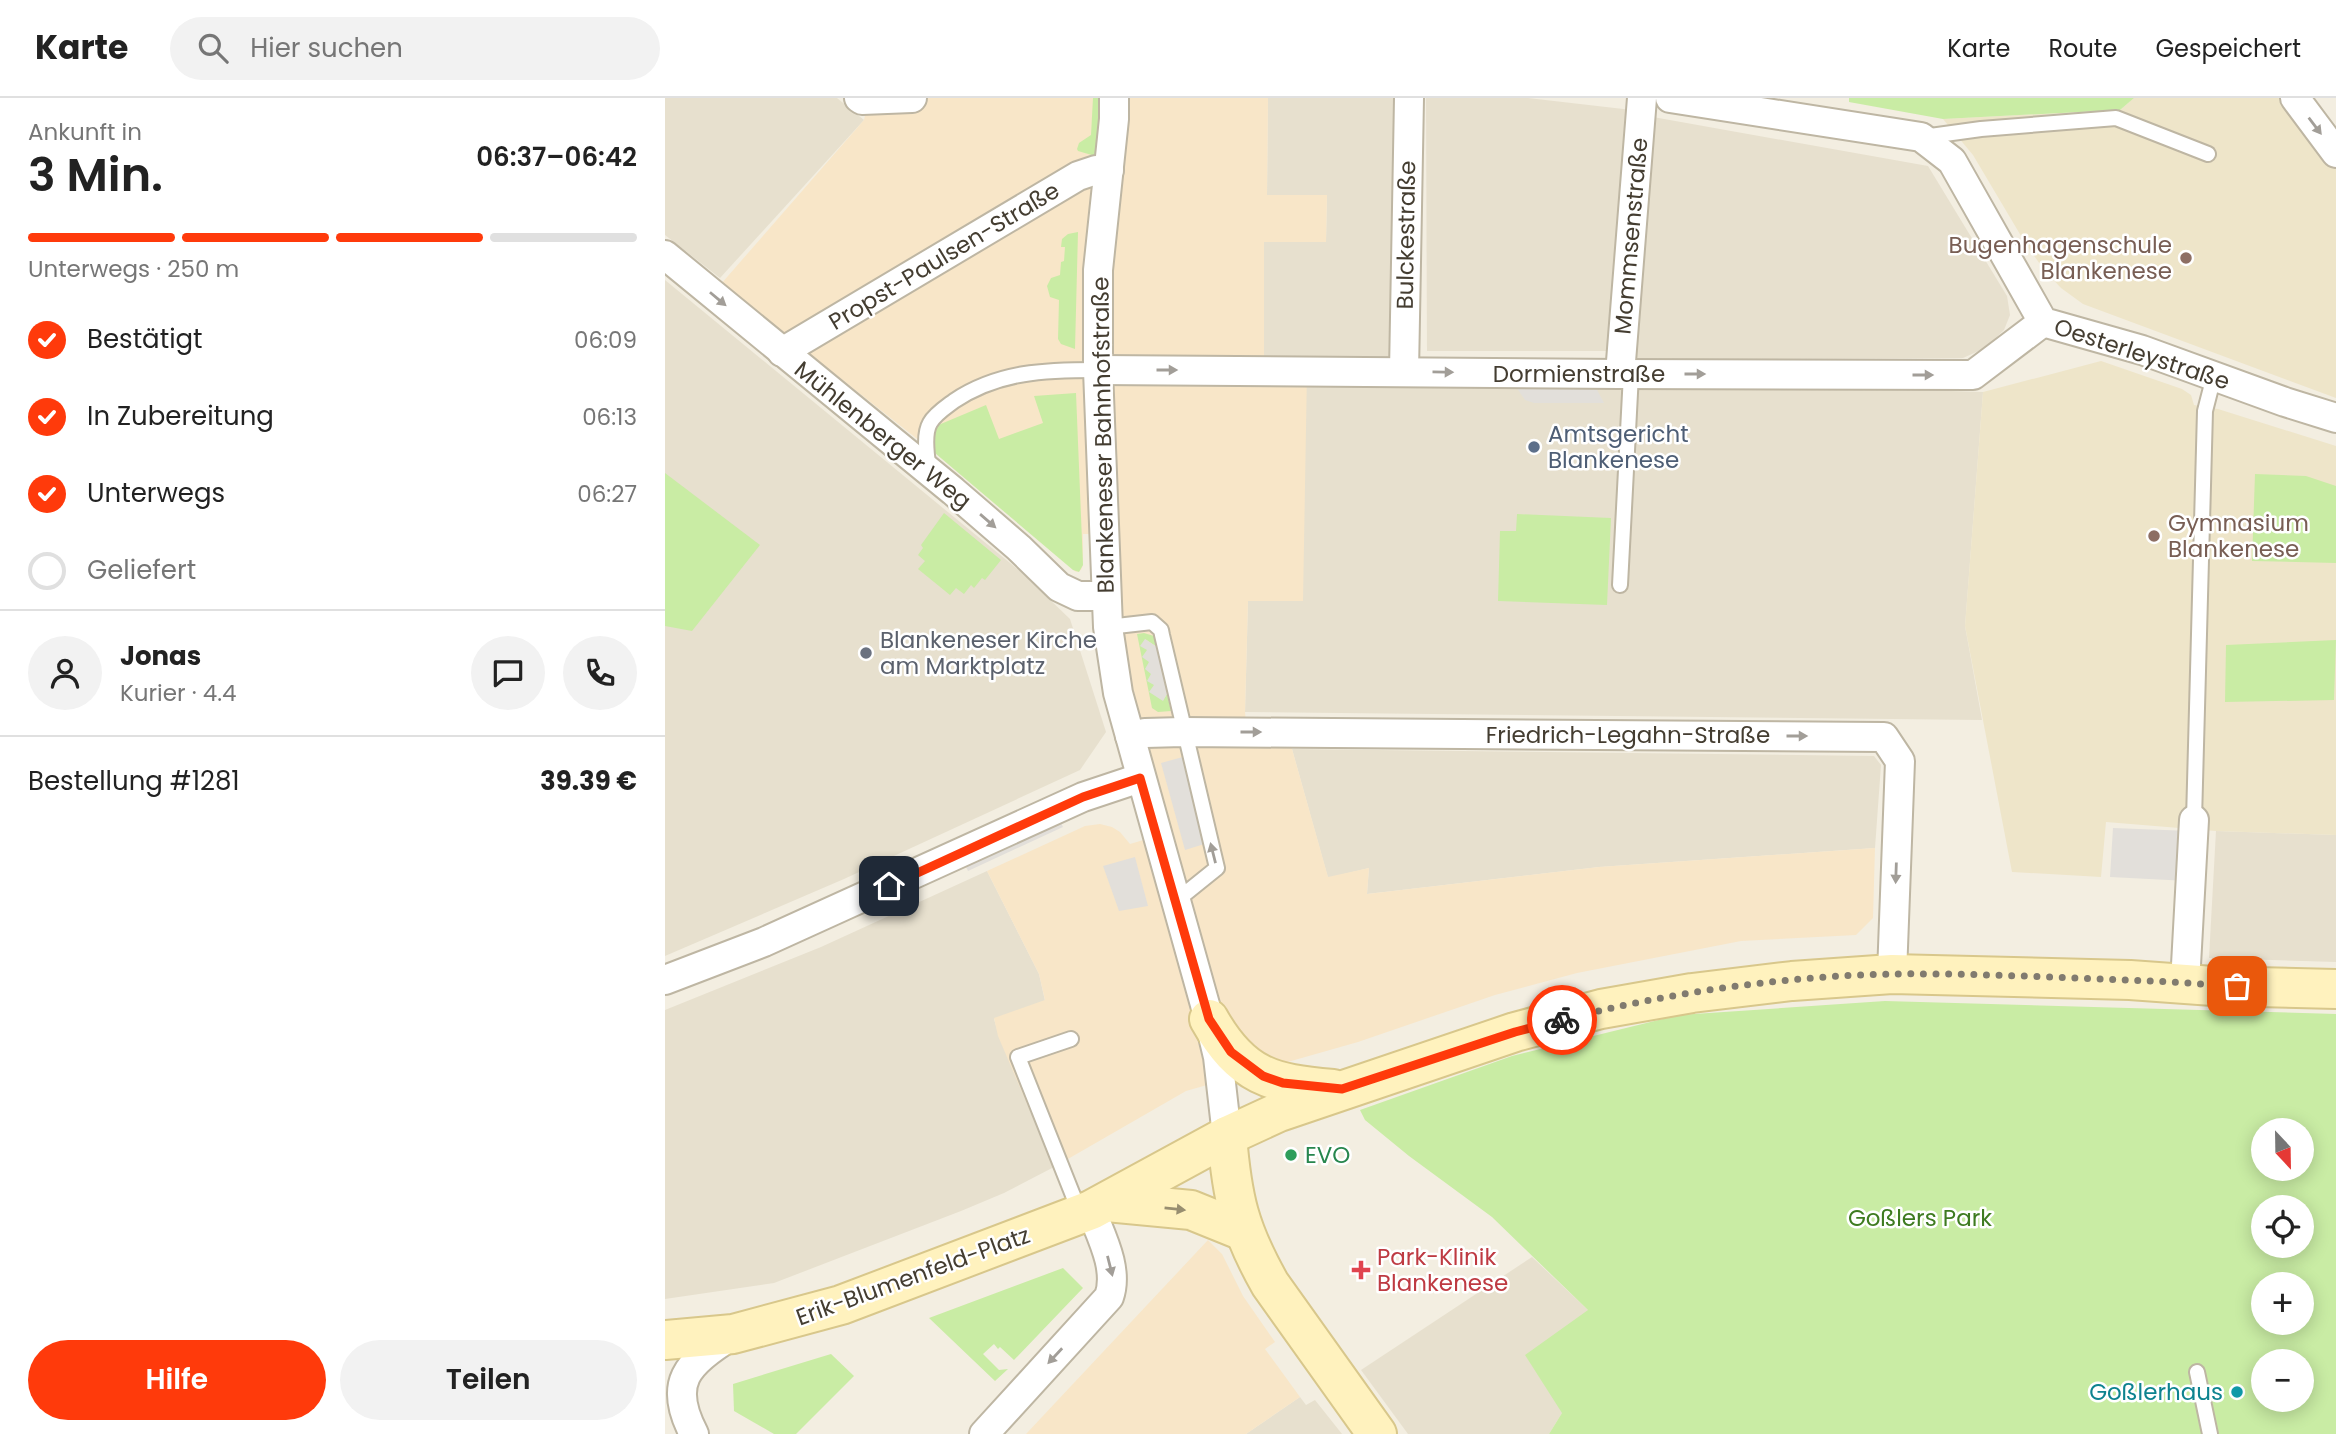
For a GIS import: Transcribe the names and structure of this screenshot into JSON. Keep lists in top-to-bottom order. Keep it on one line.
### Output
{"streets":{"main road":["Erik-Blumenfeld-Platz"],"street":["Bulckestraße","Mommsenstraße","Propst-Paulsen-Straße","Oesterleystraße","Dormienstraße","Mühlenberger Weg","Blankeneser Bahnhofstraße","Friedrich-Legahn-Straße"]},"crossings":[["Bulckestraße","Dormienstraße"],["Mommsenstraße","Dormienstraße"],["Propst-Paulsen-Straße","Mühlenberger Weg"],["Propst-Paulsen-Straße","Blankeneser Bahnhofstraße"],["Oesterleystraße","Dormienstraße"],["Dormienstraße","Blankeneser Bahnhofstraße"],["Mühlenberger Weg","Blankeneser Bahnhofstraße"],["Blankeneser Bahnhofstraße","Friedrich-Legahn-Straße"],["Blankeneser Bahnhofstraße","Erik-Blumenfeld-Platz"],["Friedrich-Legahn-Straße","Erik-Blumenfeld-Platz"]],"one_way":["Dormienstraße","Mühlenberger Weg"],"parks":["Goßlers Park"],"places":{"other":["Bugenhagenschule Blankenese","Amtsgericht Blankenese","Gymnasium Blankenese","Blankeneser Kirche am Marktplatz","EVO","Goßlerhaus"],"health":["Park-Klinik Blankenese"]},"north":"bottom","page":{"header":"Karte","search":"Hier suchen","nav":["Karte","Route","Gespeichert"],"heading":["3 Min.","Ankunft in","06:37–06:42"],"panel":["Jonas","Kurier · 4.4","Bestellung #1281","39.39 €"],"bar":"Unterwegs · 250 m","list":[["Bestätigt","06:09"],["In Zubereitung","06:13"],["Unterwegs","06:27"],"Geliefert"],"map_buttons":["+","−"],"buttons":["Hilfe","Teilen"]}}
